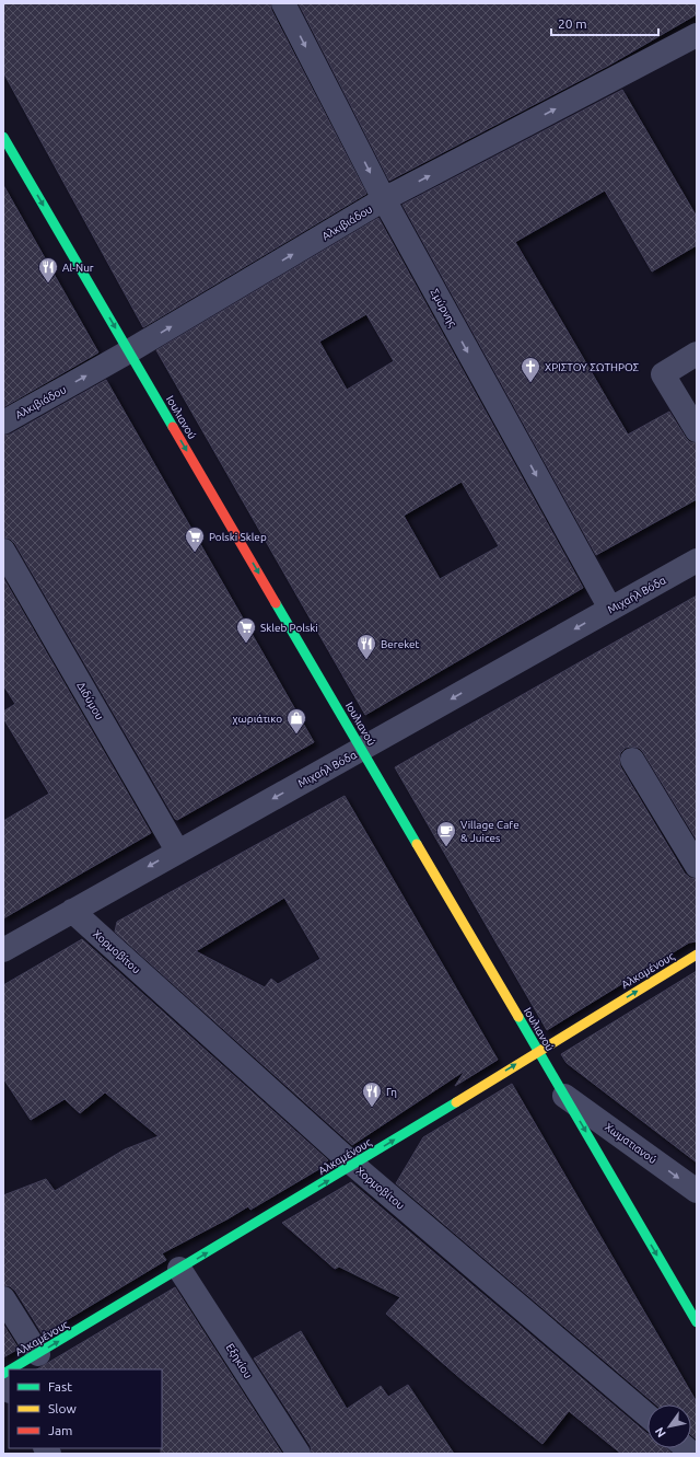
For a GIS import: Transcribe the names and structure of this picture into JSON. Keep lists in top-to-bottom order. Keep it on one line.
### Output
{"streets":{"main road":["Ιουλιανού","Αλκαμένους"],"street":["Αλκιβιάδου","Σμύρνης","Μιχαήλ Βόδα","Διδύμου","Χορμοβίτου","Χωματιανού","Εξηκίου"]},"crossings":[["Αλκιβιάδου","Σμύρνης"],["Αλκιβιάδου","Ιουλιανού"],["Σμύρνης","Μιχαήλ Βόδα"],["Ιουλιανού","Μιχαήλ Βόδα"],["Ιουλιανού","Αλκαμένους"],["Ιουλιανού","Χωματιανού"],["Μιχαήλ Βόδα","Διδύμου"],["Μιχαήλ Βόδα","Χορμοβίτου"],["Χορμοβίτου","Αλκαμένους"],["Αλκαμένους","Εξηκίου"]],"one_way":["Αλκιβιάδου","Σμύρνης","Ιουλιανού","Μιχαήλ Βόδα","Αλκαμένους","Χωματιανού"],"places":{"restaurant":["Al-Nur","Bereket","Γη"],"church":["ΧΡΙΣΤΟΥ ΣΩΤΗΡΟΣ"],"supermarket":["Polski Sklep","Skleb Polski"],"shop":["χωριάτικο"],"cafe":["Village Cafe & Juices"]},"legend":["Fast","Slow","Jam"],"scale_bar":"20 m","north":"bottom left"}
